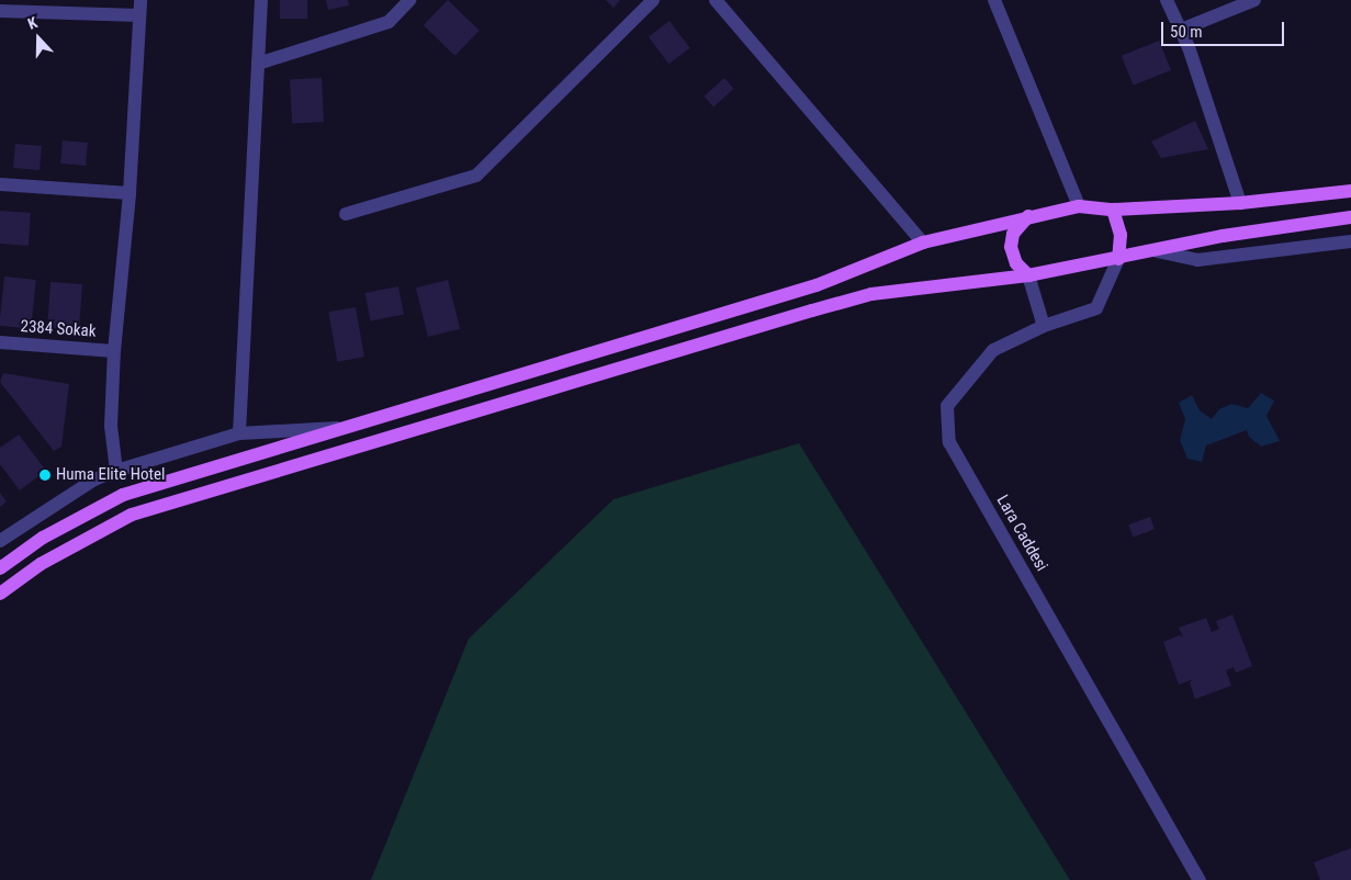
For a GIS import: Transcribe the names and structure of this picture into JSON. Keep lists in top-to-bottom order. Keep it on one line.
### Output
{"streets":{"street":["2384 Sokak","Lara Caddesi"]},"places":["Huma Elite Hotel"],"scale_bar":"50 m","north":"top"}
